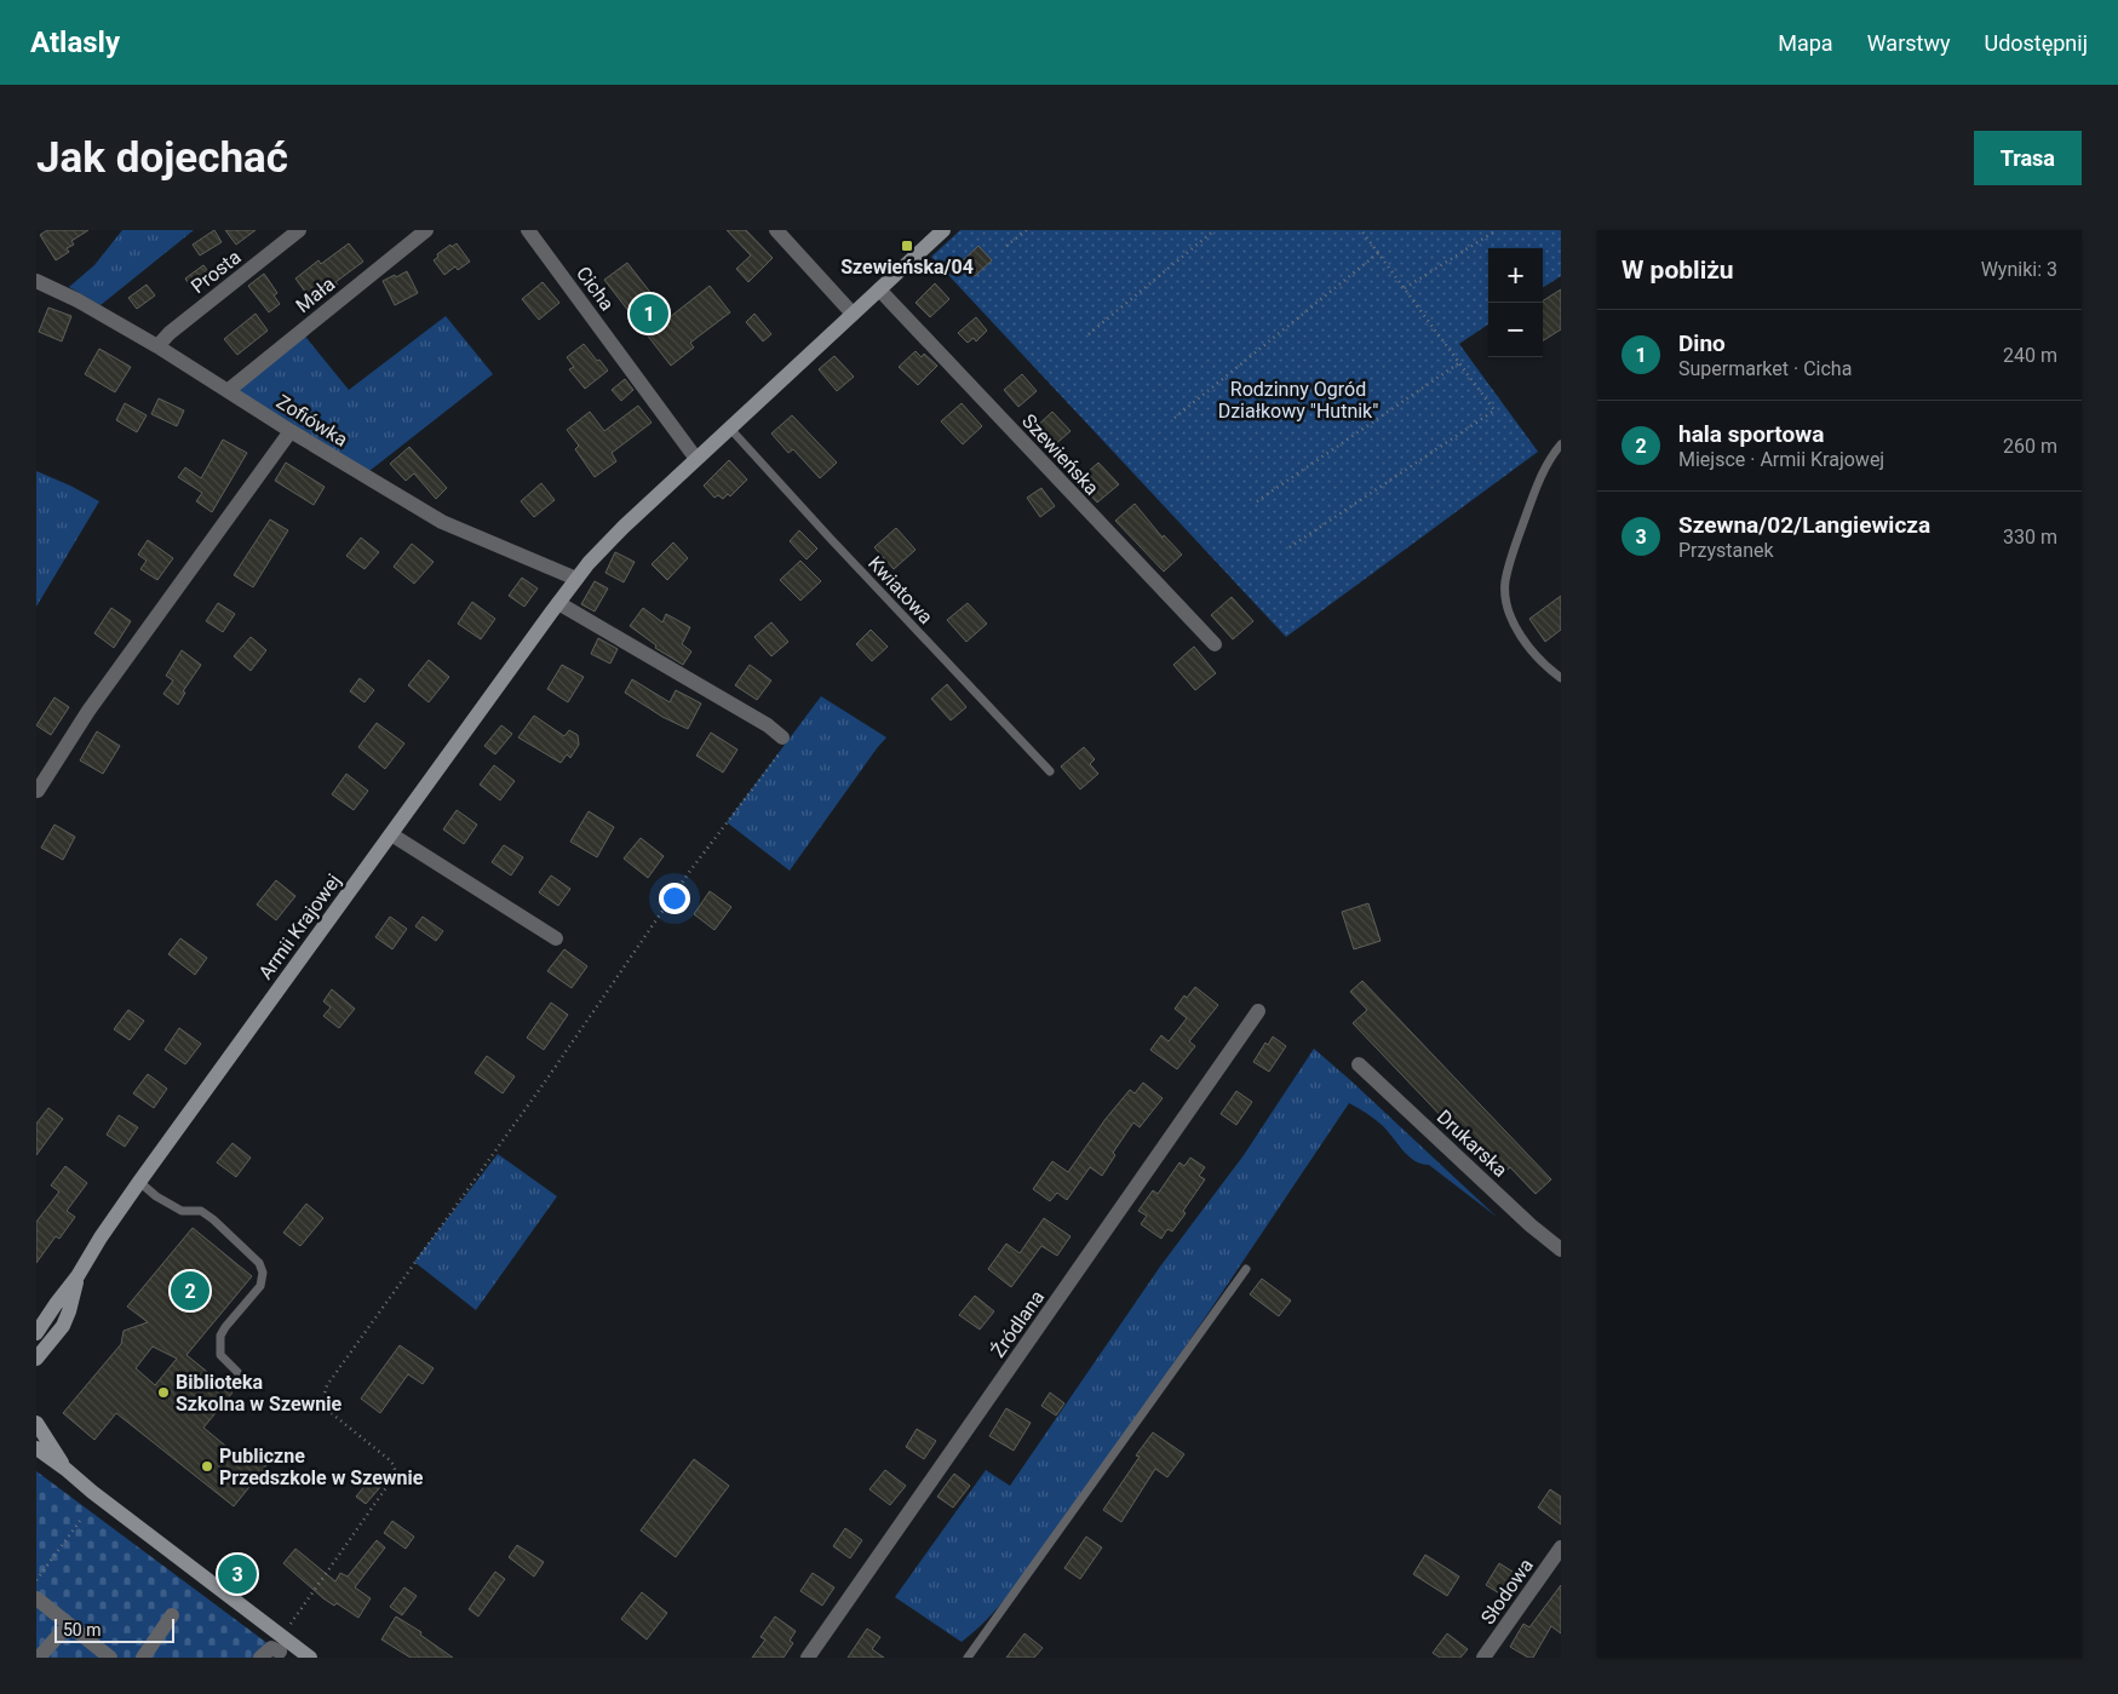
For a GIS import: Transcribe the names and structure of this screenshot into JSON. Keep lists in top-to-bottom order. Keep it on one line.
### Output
{"streets":{"street":["Prosta","Cicha","Mała","Zofiówka","Szewieńska","Armii Krajowej","Drukarska","Źródlana","Słodowa"],"lane":["Kwiatowa"]},"crossings":[["Prosta","Zofiówka"],["Mała","Zofiówka"],["Zofiówka","Armii Krajowej"]],"parks":["Rodzinny Ogród Działkowy \"Hutnik\""],"places":{"transit":["Szewieńska/04"],"other":["Biblioteka Szkolna w Szewnie","Publiczne Przedszkole w Szewnie"]},"scale_bar":"50 m","page":{"header":"Atlasly","nav":["Mapa","Warstwy","Udostępnij"],"buttons":"Trasa","title":"Jak dojechać","heading":["W pobliżu","Wyniki: 3"],"map_buttons":["+","−"],"pins":["1","2","3"],"list":[{"mark":"1","name":"Dino","note":"Supermarket · Cicha","value":"240 m"},{"mark":"2","name":"hala sportowa","note":"Miejsce · Armii Krajowej","value":"260 m"},{"mark":"3","name":"Szewna/02/Langiewicza","note":"Przystanek","value":"330 m"}],"scale":"50 m"}}
